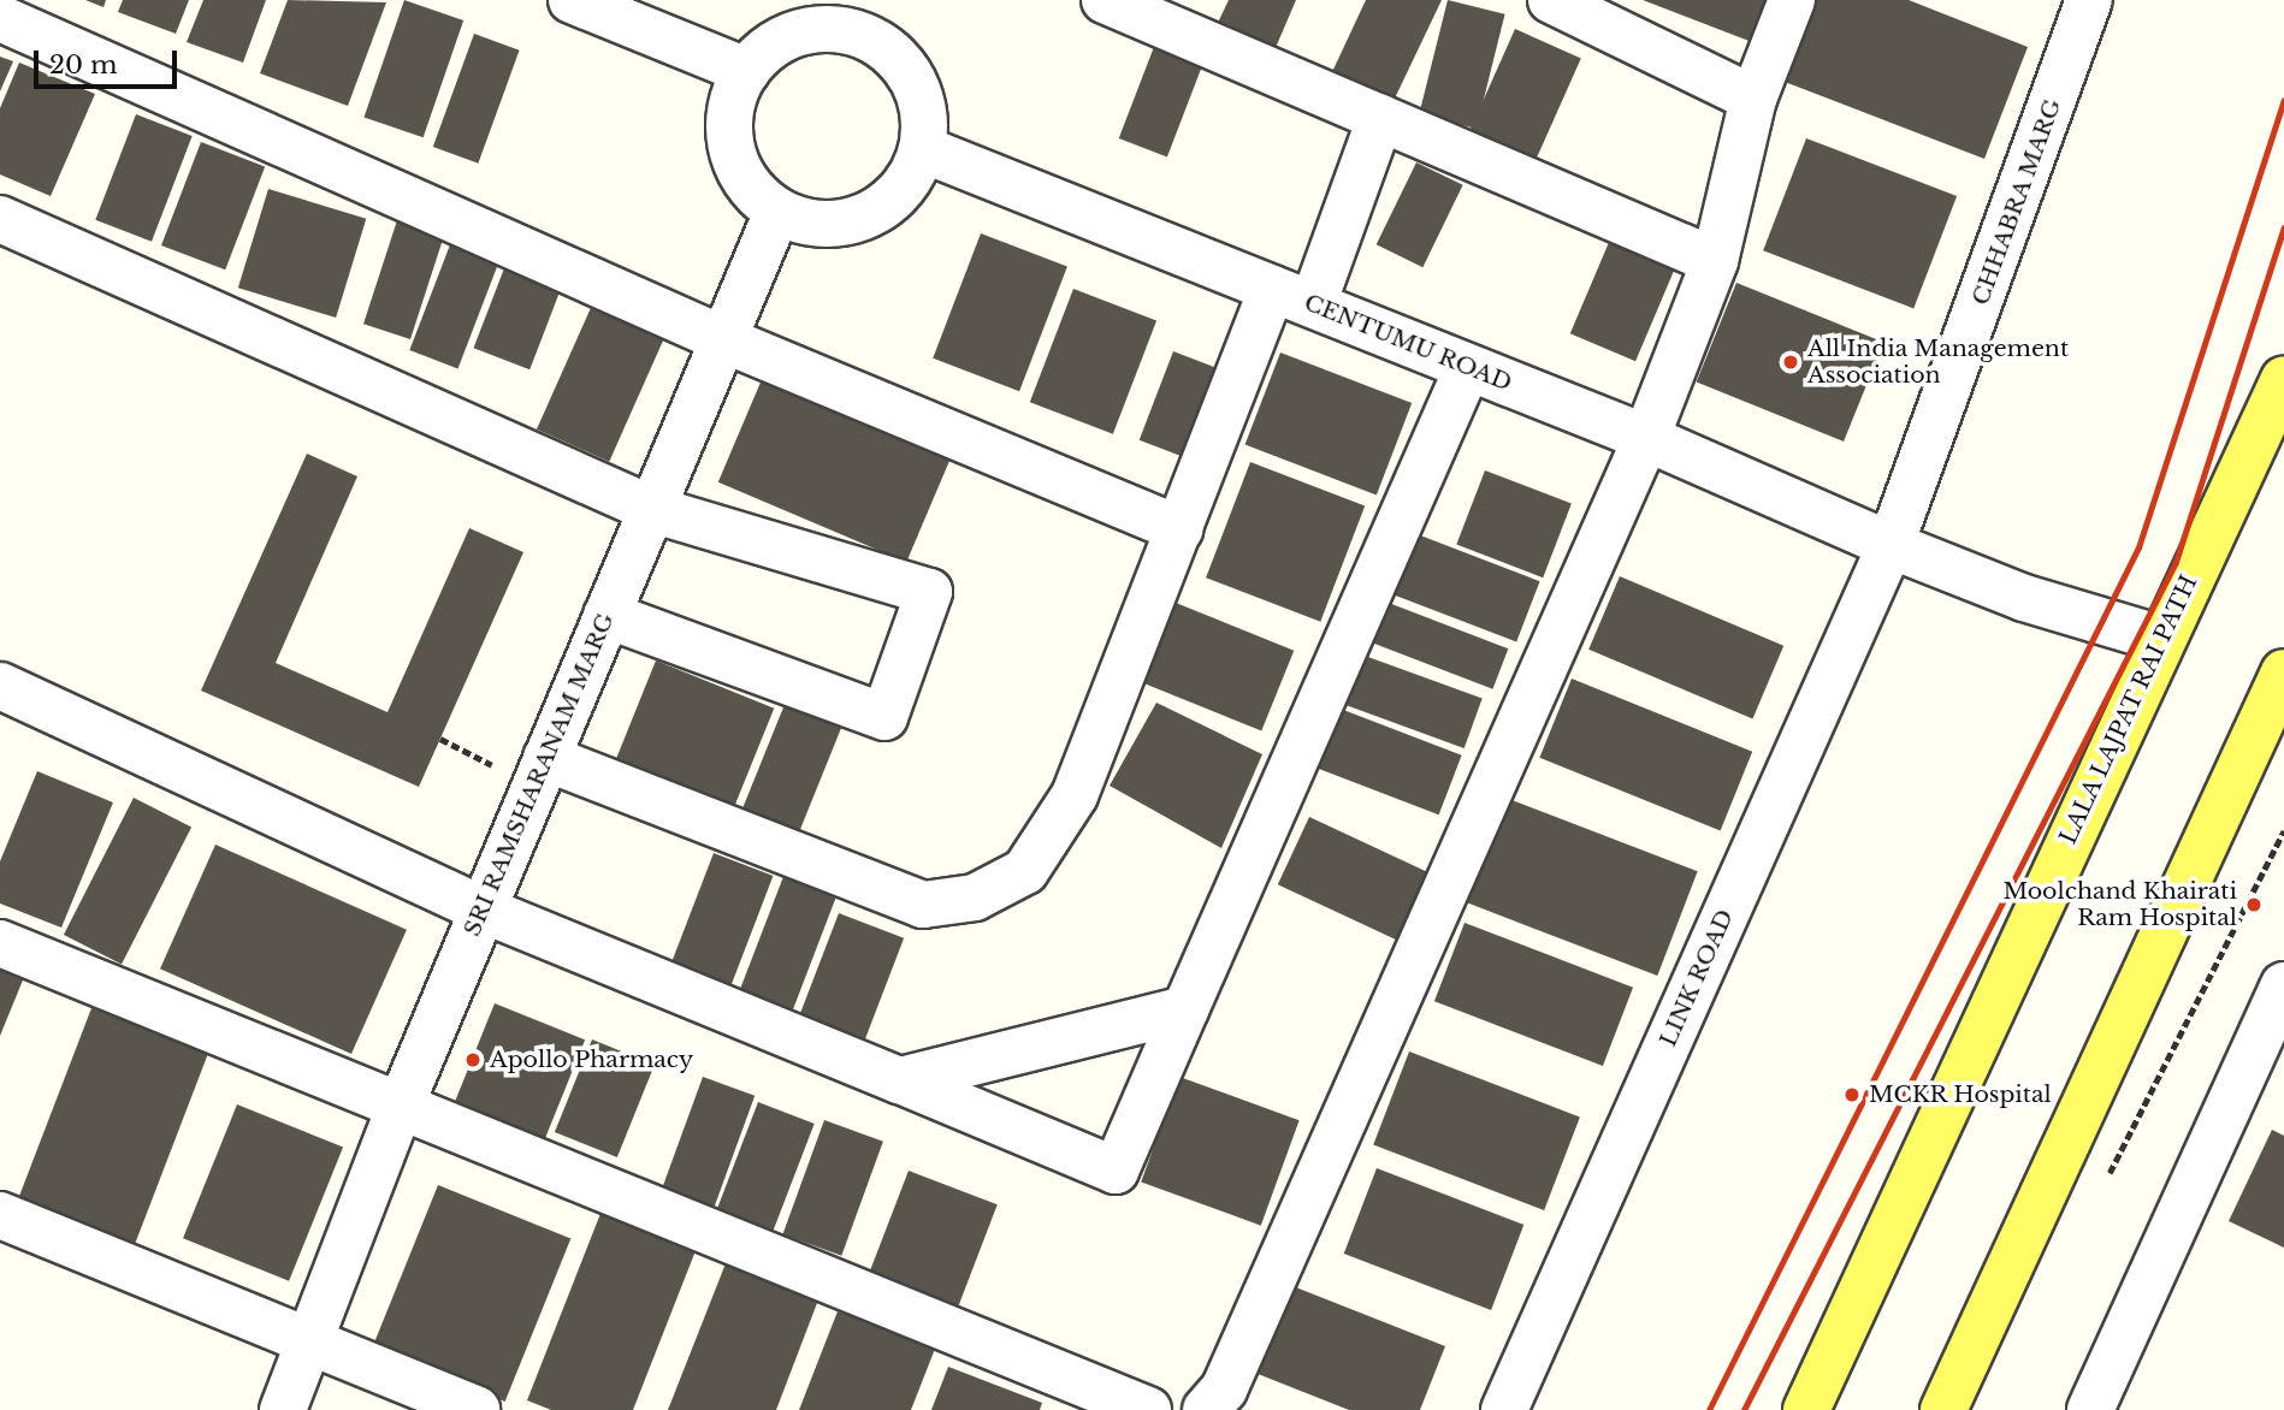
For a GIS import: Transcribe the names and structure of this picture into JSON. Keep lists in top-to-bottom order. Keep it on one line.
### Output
{"streets":{"main road":["LALA LAJPAT RAI PATH"],"street":["CHHABRA MARG","CENTUMU ROAD","SRI RAMSHARANAM MARG","LINK ROAD"]},"crossings":[["CHHABRA MARG","CENTUMU ROAD"],["CHHABRA MARG","LINK ROAD"],["CENTUMU ROAD","LALA LAJPAT RAI PATH"],["CENTUMU ROAD","SRI RAMSHARANAM MARG"],["CENTUMU ROAD","LINK ROAD"]],"places":["All India Management Association","Moolchand Khairati Ram Hospital","Apollo Pharmacy","MCKR Hospital"],"scale_bar":"20 m"}
